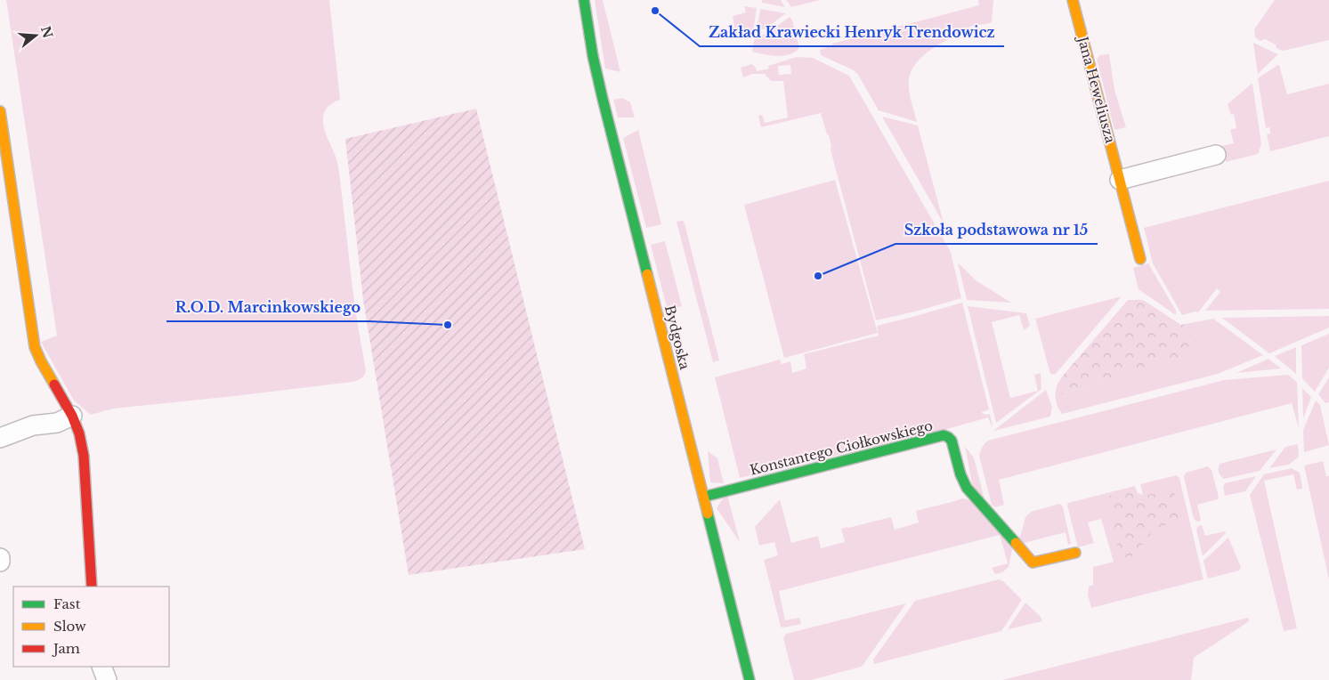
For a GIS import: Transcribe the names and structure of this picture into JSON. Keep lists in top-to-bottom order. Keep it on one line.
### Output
{"streets":{"street":["Jana Heweliusza","Bydgoska","Konstantego Ciołkowskiego"]},"crossings":[["Bydgoska","Konstantego Ciołkowskiego"]],"places":["Zakład Krawiecki Henryk Trendowicz","Szkoła podstawowa nr 15","R.O.D. Marcinkowskiego"],"legend":["Fast","Slow","Jam"],"north":"right"}
